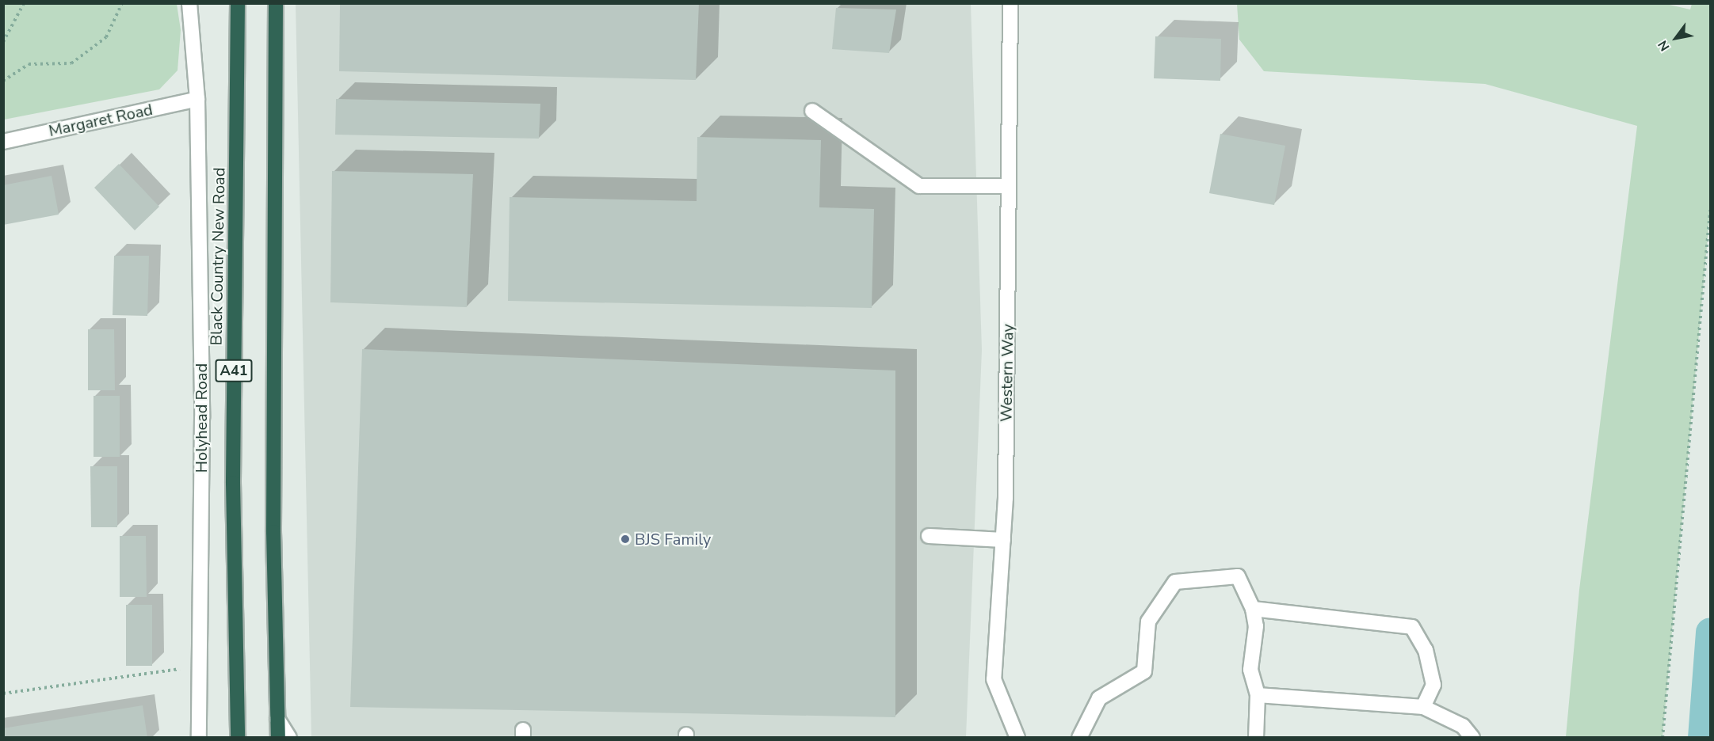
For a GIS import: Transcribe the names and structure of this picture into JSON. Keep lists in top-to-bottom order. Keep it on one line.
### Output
{"streets":{"highway":["Black Country New Road","A41"],"street":["Margaret Road","Western Way","Holyhead Road"]},"crossings":[["Margaret Road","Holyhead Road"]],"places":["BJS Family"],"north":"bottom left"}
